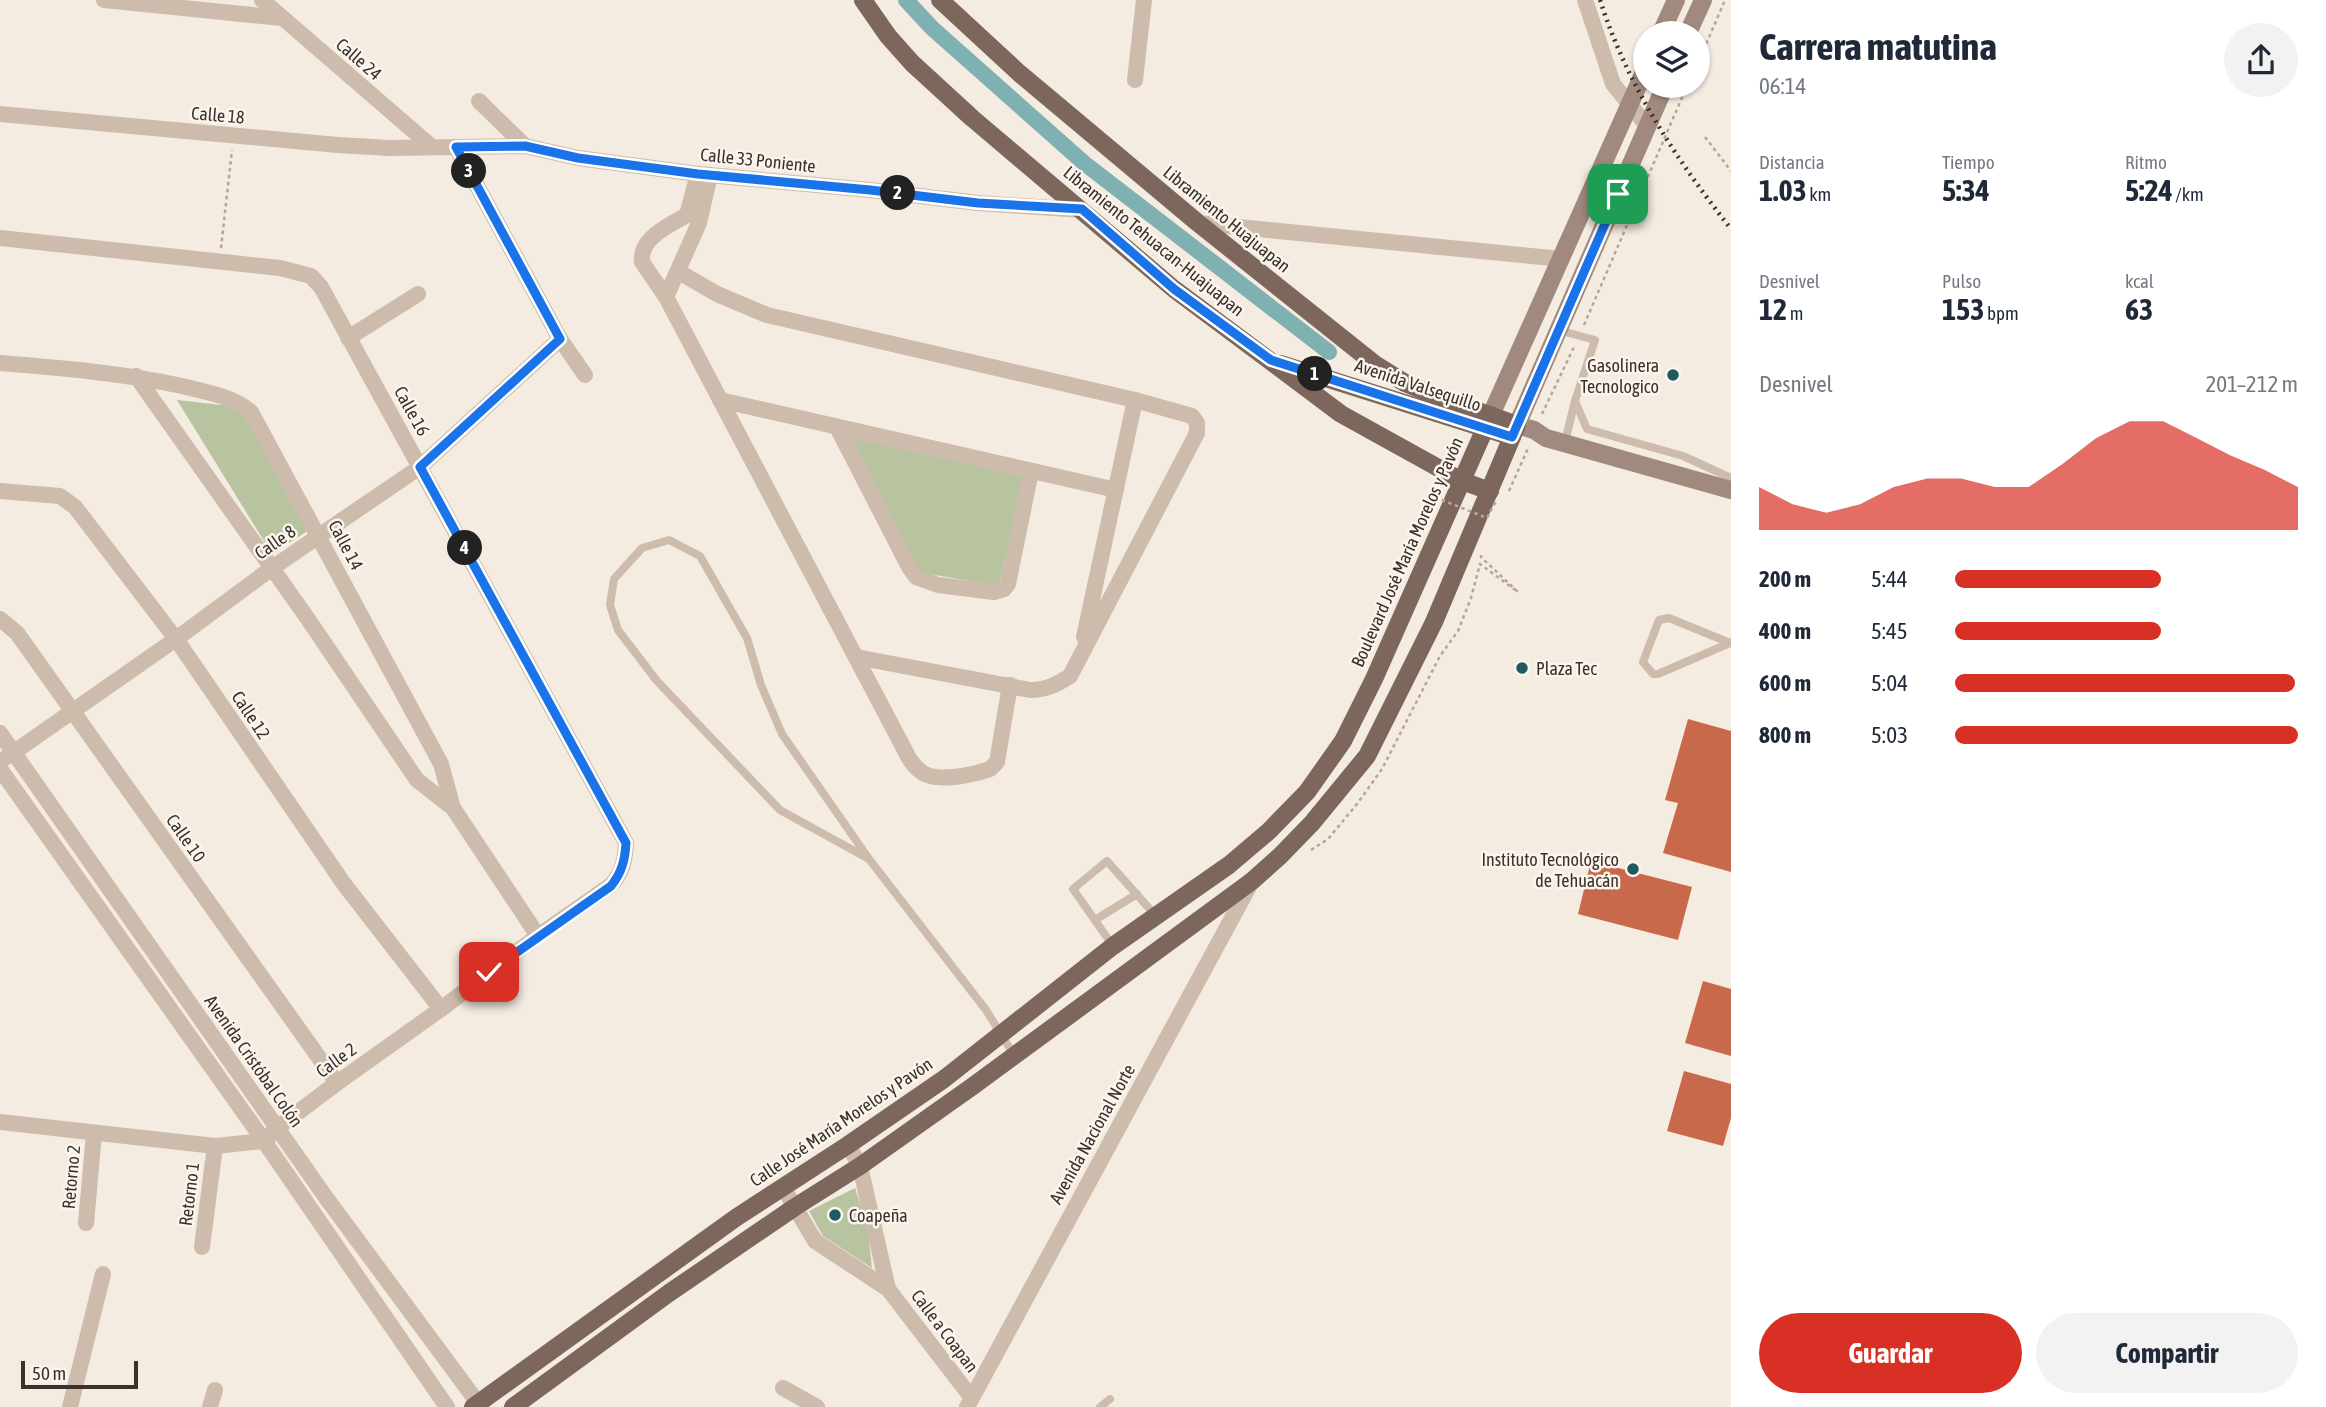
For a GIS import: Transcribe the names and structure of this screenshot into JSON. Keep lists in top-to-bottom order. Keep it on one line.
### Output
{"streets":{"main road":["Libramiento Huajuapan","Libramiento Tehuacan-Huajuapan","Avenida Valsequillo","Boulevard José María Morelos y Pavón","Calle José María Morelos y Pavón"],"street":["Calle 24","Calle 18","Calle 33 Poniente","Calle 16","Calle 8","Calle 14","Calle 12","Calle 10","Calle 2","Avenida Cristóbal Colón","Avenida Nacional Norte","Retorno 2","Retorno 1","Calle a Coapan"]},"crossings":[["Calle 24","Calle 18"],["Calle 24","Calle 33 Poniente"],["Calle 18","Calle 33 Poniente"],["Calle 33 Poniente","Libramiento Tehuacan-Huajuapan"],["Libramiento Huajuapan","Avenida Valsequillo"],["Libramiento Huajuapan","Boulevard José María Morelos y Pavón"],["Libramiento Tehuacan-Huajuapan","Avenida Valsequillo"],["Libramiento Tehuacan-Huajuapan","Boulevard José María Morelos y Pavón"],["Avenida Valsequillo","Boulevard José María Morelos y Pavón"],["Calle 16","Calle 8"],["Calle 16","Calle 2"],["Calle 8","Calle 14"],["Calle 8","Calle 12"],["Calle 8","Calle 10"],["Calle 8","Avenida Cristóbal Colón"],["Calle 14","Calle 2"],["Boulevard José María Morelos y Pavón","Calle José María Morelos y Pavón"],["Calle 12","Calle 2"],["Calle 10","Calle 2"],["Calle 2","Avenida Cristóbal Colón"],["Avenida Cristóbal Colón","Calle José María Morelos y Pavón"],["Calle José María Morelos y Pavón","Calle a Coapan"],["Avenida Nacional Norte","Calle a Coapan"]],"places":["Gasolinera Tecnologico","Plaza Tec","Instituto Tecnológico de Tehuacán","Coapeña"],"scale_bar":"50 m","page":{"heading":["Carrera matutina","06:14"],"stats":[["Distancia","1.03 km"],["Tiempo","5:34"],["Ritmo","5:24 /km"],["Desnivel","12 m"],["Pulso","153 bpm"],["kcal","63"]],"pins":["3","2","1","4"],"chart":["Desnivel","201–212 m"],"list":[{"name":"200 m","note":"5:44"},{"name":"400 m","note":"5:45"},{"name":"600 m","note":"5:04"},{"name":"800 m","note":"5:03"}],"buttons":["Guardar","Compartir"],"scale":"50 m"}}
